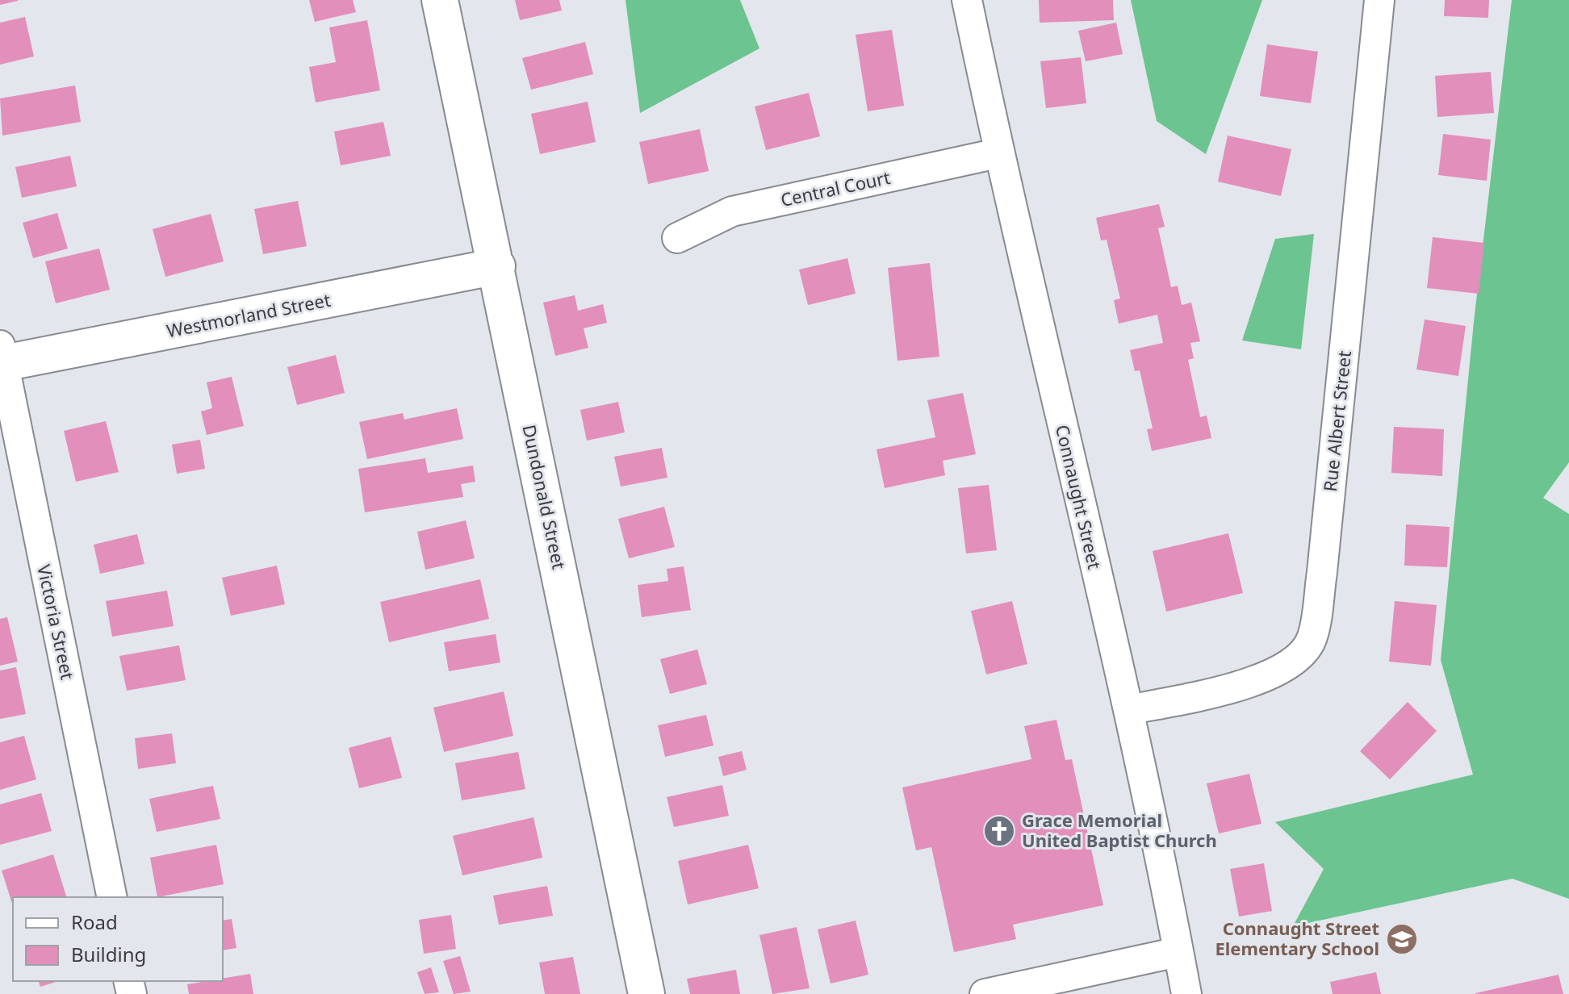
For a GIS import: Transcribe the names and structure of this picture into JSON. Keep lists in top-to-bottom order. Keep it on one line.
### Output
{"streets":{"street":["Central Court","Westmorland Street","Rue Albert Street","Dundonald Street","Connaught Street","Victoria Street"]},"crossings":[["Central Court","Connaught Street"],["Westmorland Street","Dundonald Street"],["Westmorland Street","Victoria Street"],["Rue Albert Street","Connaught Street"]],"places":{"church":["Grace Memorial United Baptist Church"],"school or university":["Connaught Street Elementary School"]},"legend":["Road","Building"]}
